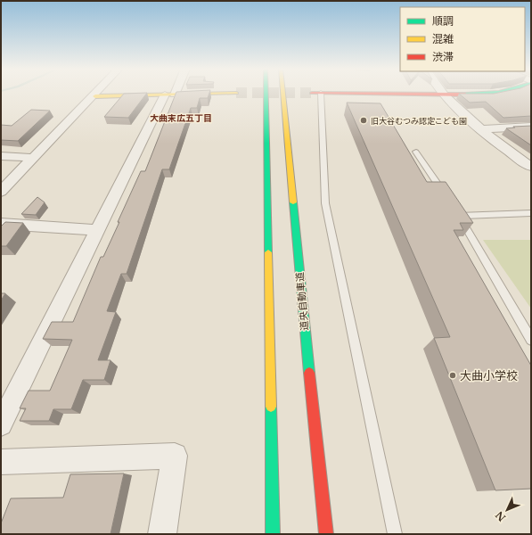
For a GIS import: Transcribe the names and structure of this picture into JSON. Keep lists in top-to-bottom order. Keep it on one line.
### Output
{"streets":{"main road":["道央自動車道"]},"districts":["大曲末広五丁目"],"places":["旧大谷むつみ認定こども園","大曲小学校"],"legend":["順調","混雑","渋滞"],"north":"bottom left"}
